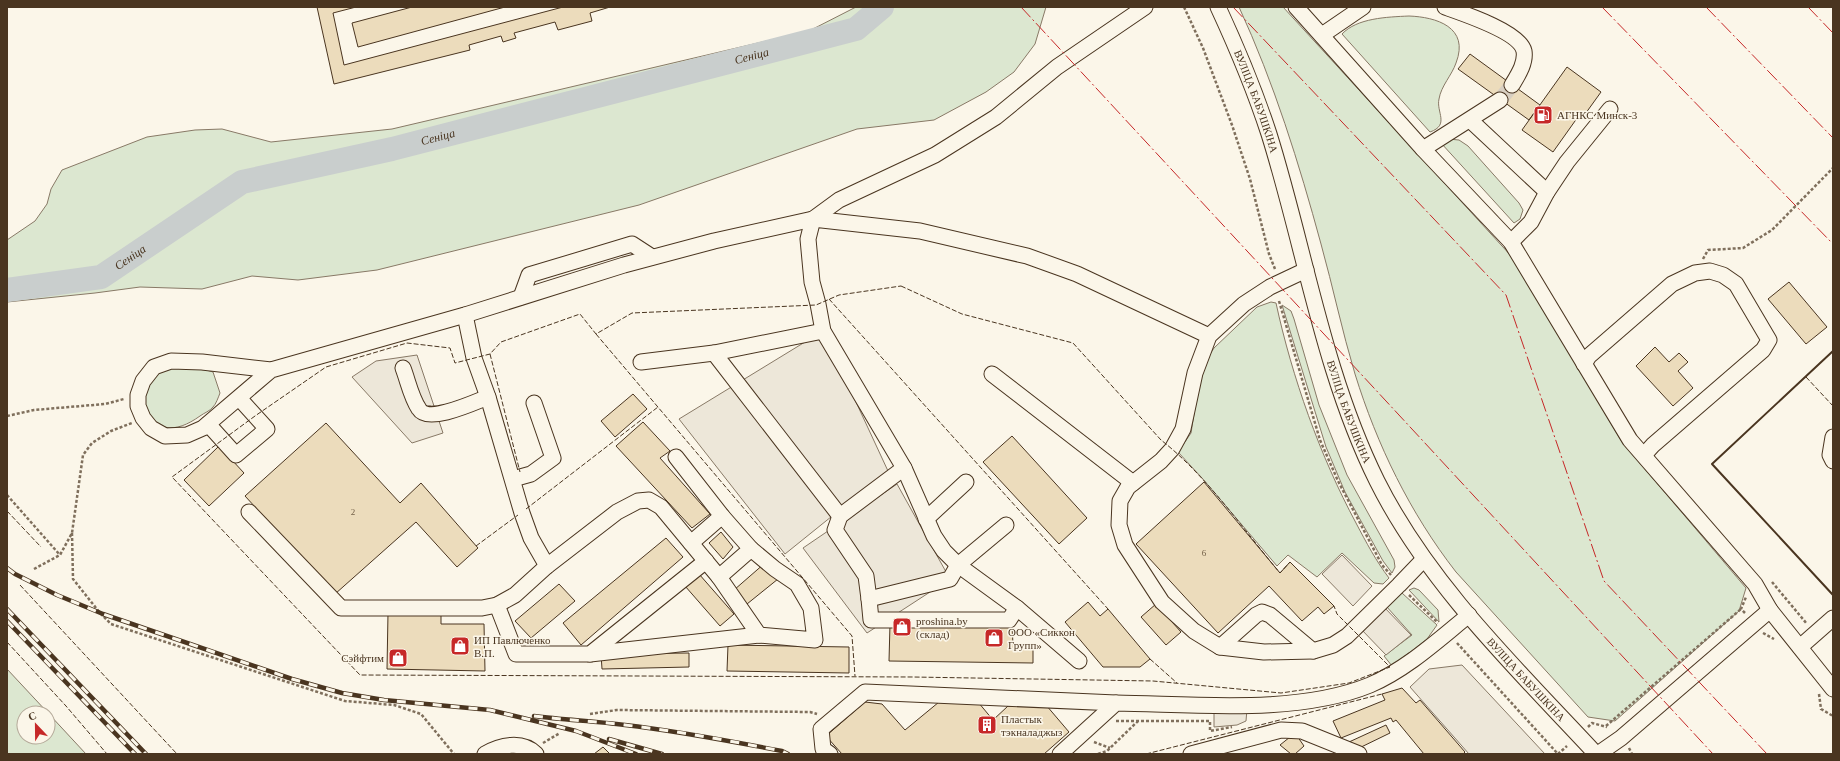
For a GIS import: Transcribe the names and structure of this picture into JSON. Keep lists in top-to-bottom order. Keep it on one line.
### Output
{"streets":{"street":["ВУЛІЦА БАБУШКІНА"]},"water":["Сеніца"],"places":{"fuel station":["АГНКС Минск-3"],"shop":["рroshina.by (склад)","ООО «Сиккон Групп»","ИП Павлюченко В.П.","Сэйфтим"],"building":["Пластык тэкналаджыз"]},"house_numbers":["2","6"],"north":"top"}
